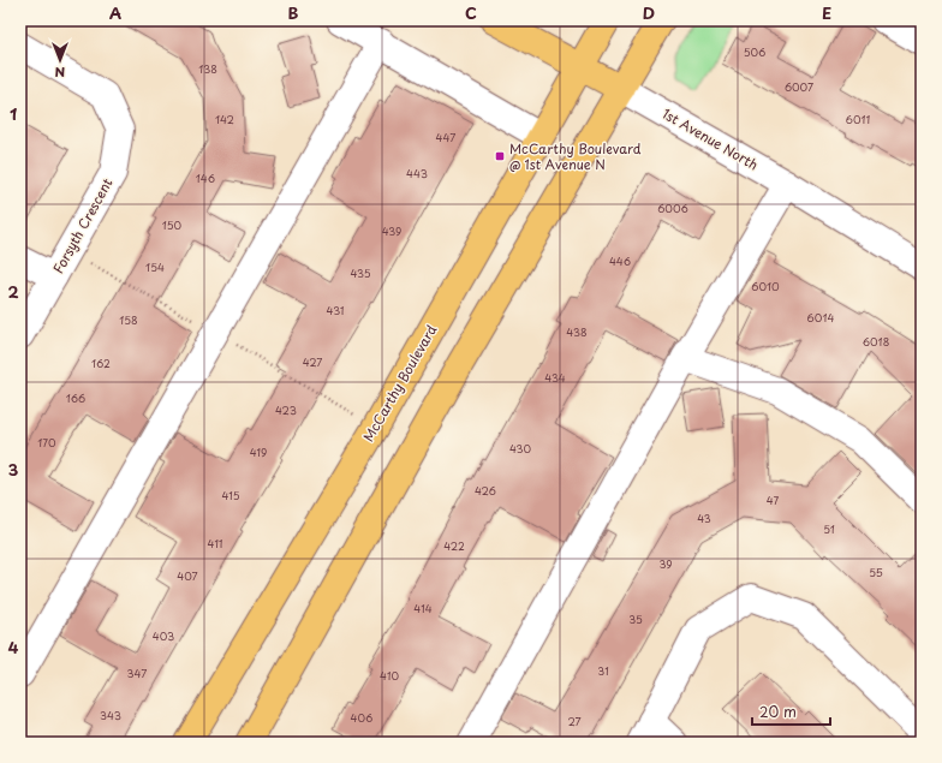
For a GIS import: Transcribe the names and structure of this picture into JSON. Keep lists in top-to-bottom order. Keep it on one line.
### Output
{"streets":{"main road":["1st Avenue North","McCarthy Boulevard"],"street":["Forsyth Crescent"]},"crossings":[["1st Avenue North","McCarthy Boulevard"]],"places":{"transit":["McCarthy Boulevard @ 1st Avenue N"]},"house_numbers":["506","138","6007","142","6011","447","443","146","6006","150","439","446","154","435","6010","431","6014","158","438","6018","427","162","434","166","423","170","430","419","426","415","47","43","51","411","422","39","55","407","414","35","403","31","347","410","343","406","27"],"scale_bar":"20 m","north":"bottom","grid":{"columns":["A","B","C","D","E"],"rows":["1","2","3","4"]}}
